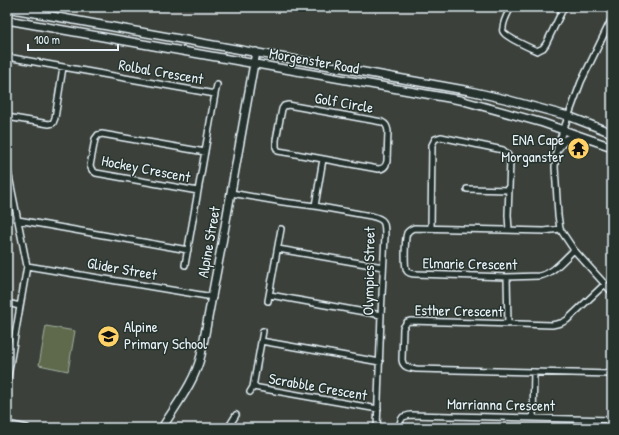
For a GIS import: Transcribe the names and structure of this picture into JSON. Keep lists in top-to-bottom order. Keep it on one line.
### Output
{"streets":{"main road":["Morgenster Road","Alpine Street"],"street":["Rolbal Crescent","Golf Circle","Hockey Crescent","Elmarie Crescent","Glider Street","Olympics Street","Esther Crescent","Scrabble Crescent","Marrianna Crescent"]},"crossings":[["Morgenster Road","Alpine Street"],["Rolbal Crescent","Hockey Crescent"],["Alpine Street","Glider Street"],["Alpine Street","Olympics Street"],["Olympics Street","Scrabble Crescent"]],"places":{"temple":["ENA Cape Morganster"],"school or university":["Alpine Primary School"]},"scale_bar":"100 m"}
